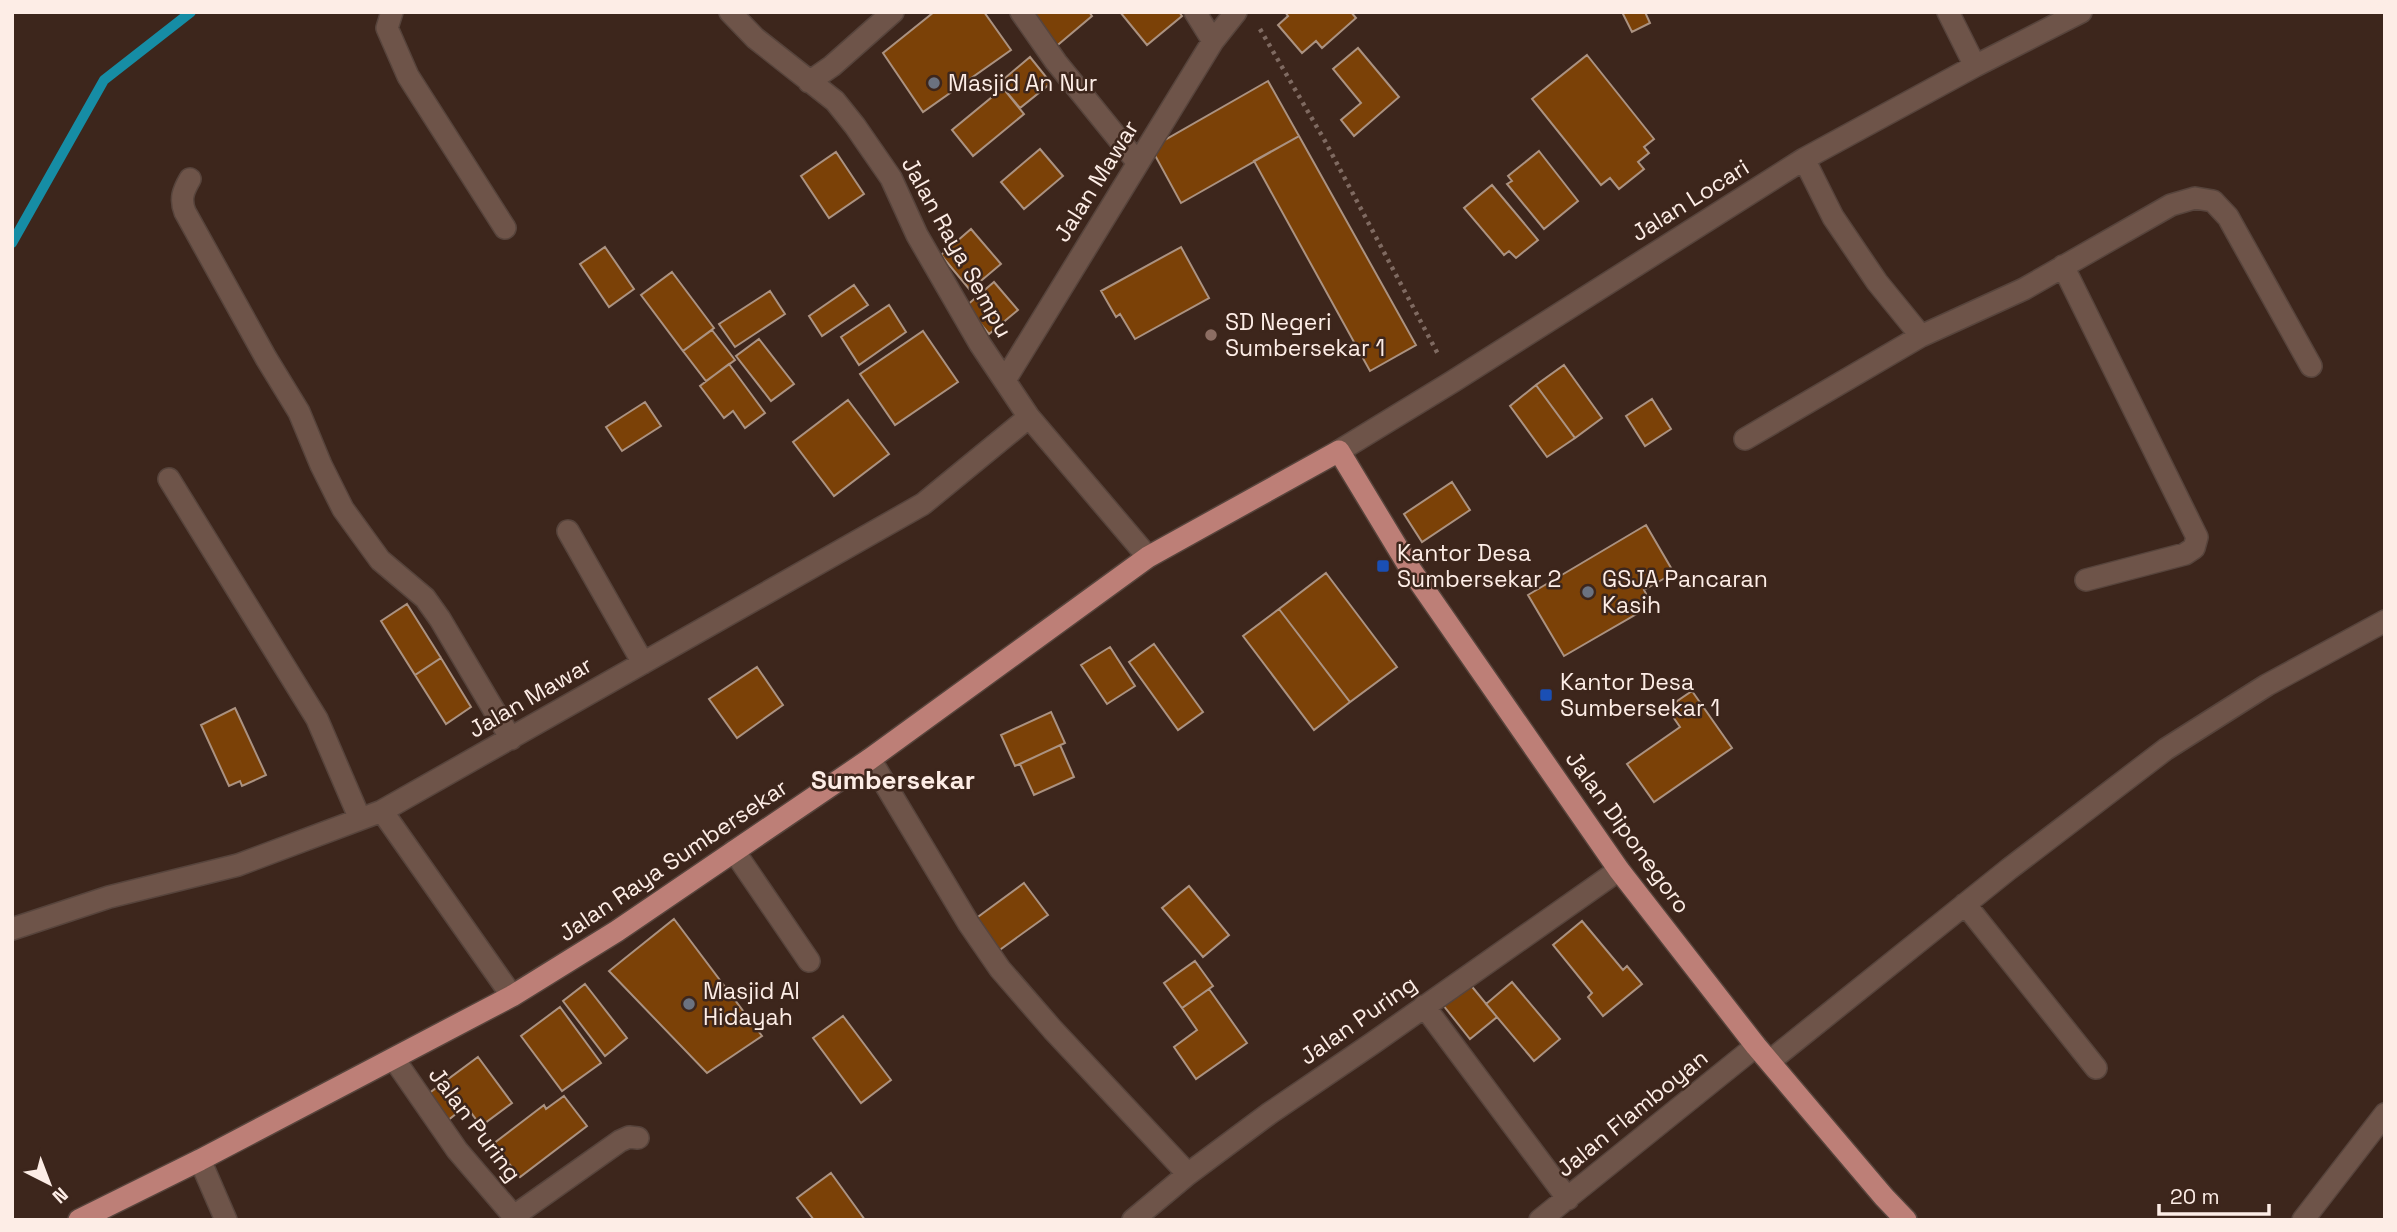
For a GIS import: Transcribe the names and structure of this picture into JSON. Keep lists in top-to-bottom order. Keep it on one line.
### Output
{"streets":{"main road":["Jalan Diponegoro","Jalan Raya Sumbersekar"],"street":["Jalan Mawar","Jalan Locari","Jalan Raya Sempu","Jalan Puring","Jalan Flamboyan"]},"crossings":[["Jalan Mawar","Jalan Raya Sempu"],["Jalan Locari","Jalan Diponegoro"],["Jalan Locari","Jalan Raya Sumbersekar"],["Jalan Raya Sempu","Jalan Raya Sumbersekar"],["Jalan Diponegoro","Jalan Raya Sumbersekar"],["Jalan Diponegoro","Jalan Puring"],["Jalan Diponegoro","Jalan Flamboyan"],["Jalan Raya Sumbersekar","Jalan Puring"]],"districts":["Sumbersekar"],"places":{"other":["Masjid An Nur","SD Negeri Sumbersekar 1","GSJA Pancaran Kasih","Masjid Al Hidayah"],"transit":["Kantor Desa Sumbersekar 2","Kantor Desa Sumbersekar 1"]},"scale_bar":"20 m","north":"bottom right"}
